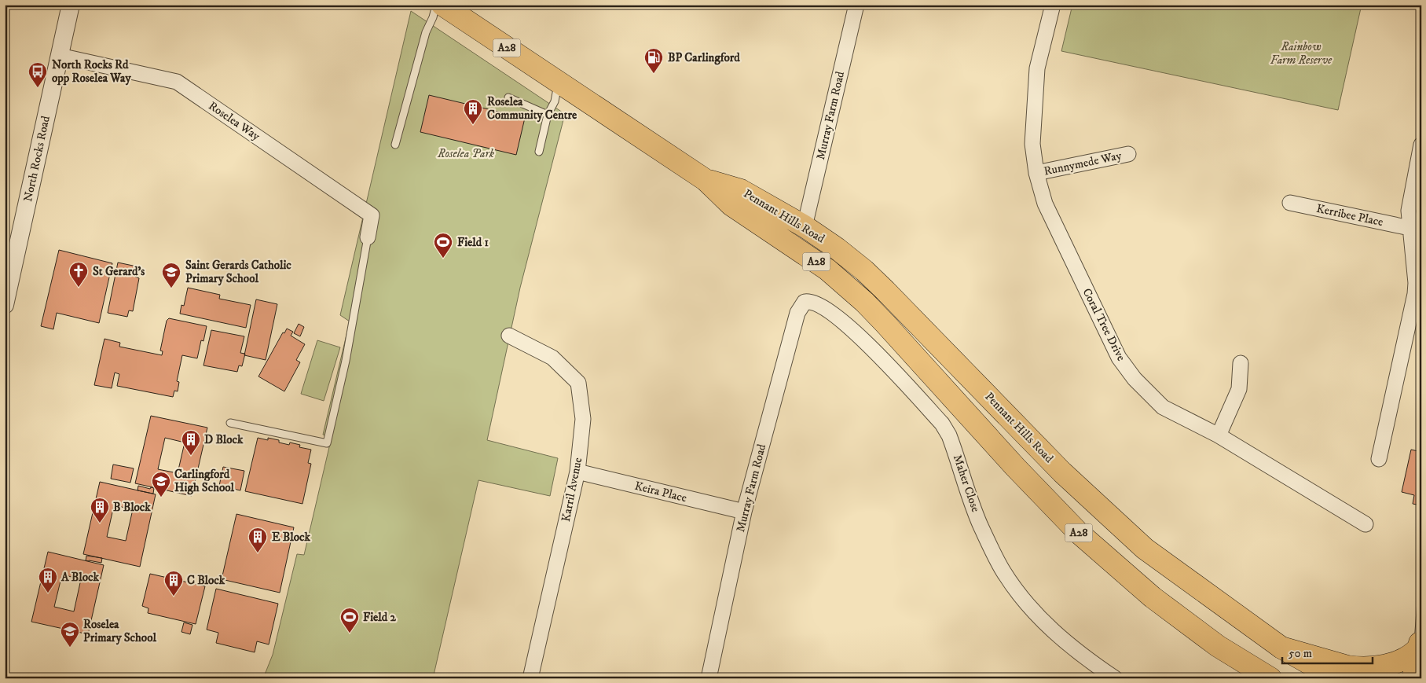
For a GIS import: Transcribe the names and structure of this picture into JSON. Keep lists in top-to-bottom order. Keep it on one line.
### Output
{"streets":{"highway":["A28","Pennant Hills Road"],"street":["Murray Farm Road","Roselea Way","North Rocks Road","Runnymede Way","Kerribee Place","Coral Tree Drive","Maher Close","Karril Avenue","Keira Place"]},"crossings":[["Murray Farm Road","Pennant Hills Road"],["Murray Farm Road","Maher Close"],["Murray Farm Road","Keira Place"],["Roselea Way","North Rocks Road"],["Runnymede Way","Coral Tree Drive"],["Karril Avenue","Keira Place"]],"parks":["Rainbow Farm Reserve","Roselea Park"],"places":{"fuel station":["BP Carlingford"],"bus stop":["North Rocks Rd opp Roselea Way"],"building":["Roselea Community Centre","D Block","B Block","E Block","A Block","C Block"],"sports":["Field 1","Field 2"],"church":["St Gerard's"],"school or university":["Saint Gerards Catholic Primary School","Carlingford High School","Roselea Primary School"]},"scale_bar":"50 m"}
